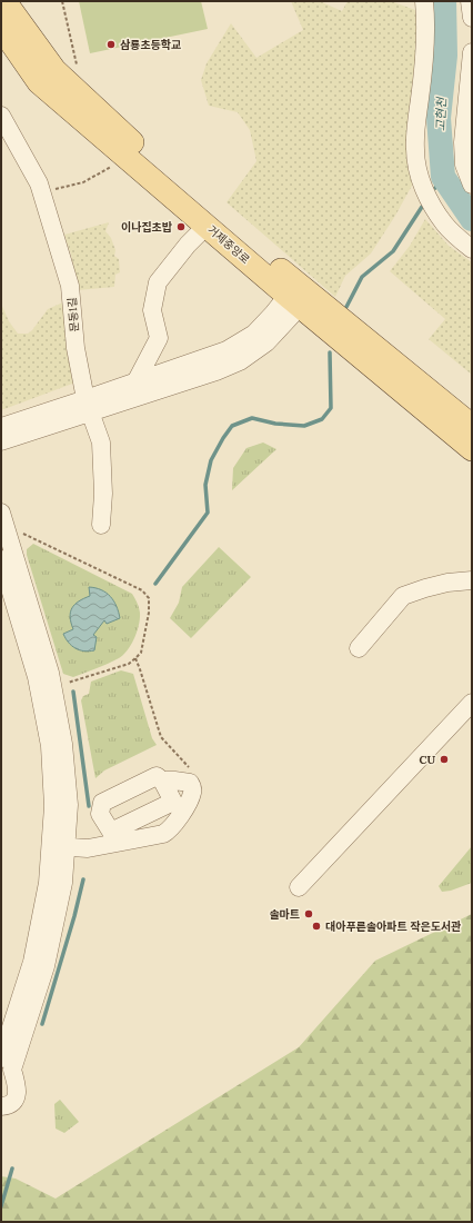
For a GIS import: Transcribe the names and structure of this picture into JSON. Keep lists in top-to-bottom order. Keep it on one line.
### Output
{"streets":{"main road":["거제중앙로"],"street":["문동1길"]},"water":["고현천"],"places":["삼룡초등학교","이나집초밥","CU","솔마트","대아푸른솔아파트 작은도서관"]}
